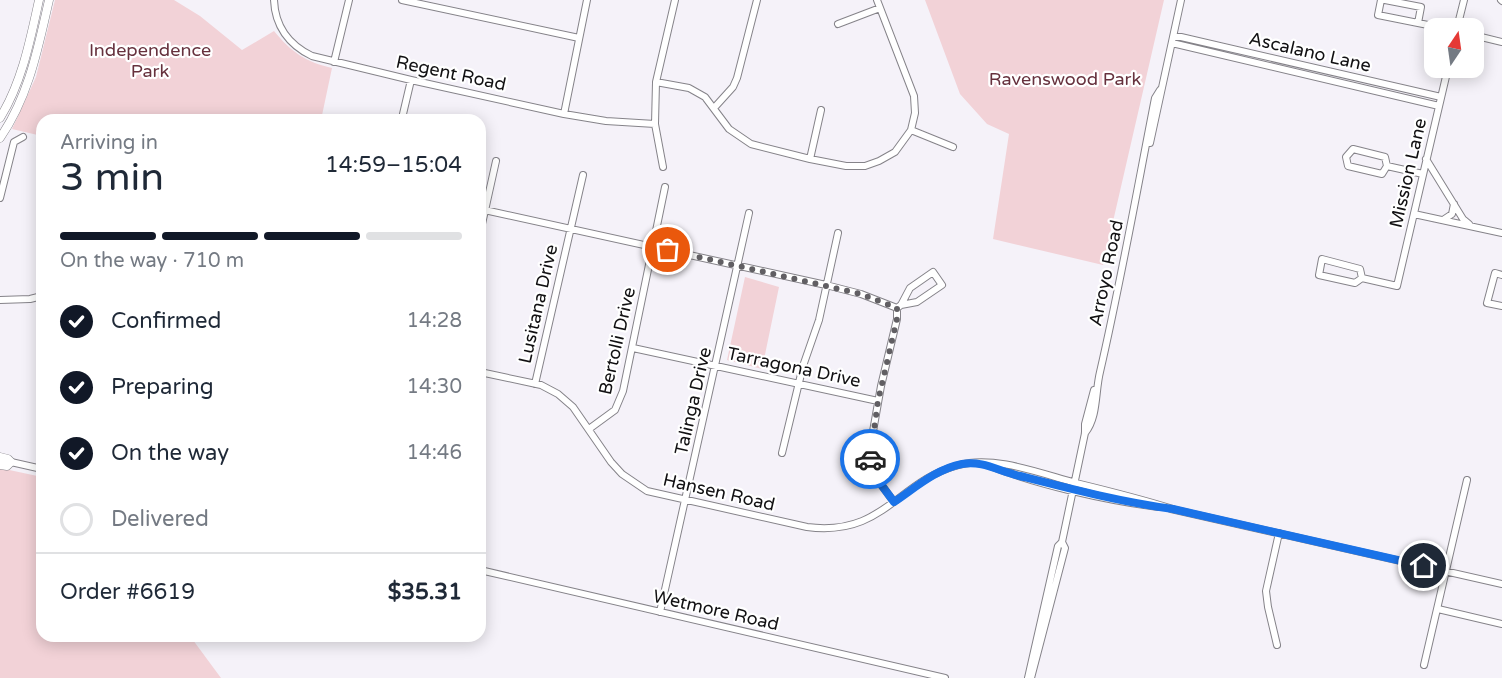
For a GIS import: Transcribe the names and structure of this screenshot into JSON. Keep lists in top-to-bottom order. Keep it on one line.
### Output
{"streets":{"street":["Ascalano Lane","Regent Road","Mission Lane","Arroyo Road","Lusitana Drive","Bertolli Drive","Tarragona Drive","Talinga Drive","Hansen Road","Wetmore Road"]},"crossings":[["Ascalano Lane","Mission Lane"],["Ascalano Lane","Arroyo Road"],["Arroyo Road","Hansen Road"],["Lusitana Drive","Hansen Road"],["Bertolli Drive","Tarragona Drive"],["Bertolli Drive","Hansen Road"],["Tarragona Drive","Talinga Drive"],["Talinga Drive","Hansen Road"],["Talinga Drive","Wetmore Road"]],"parks":["Independence Park","Ravenswood Park"],"north":"top","page":{"heading":["3 min","Arriving in","14:59–15:04"],"panel":["Order #6619","$35.31"],"bar":"On the way · 710 m","list":[["Confirmed","14:28"],["Preparing","14:30"],["On the way","14:46"],"Delivered"]}}
